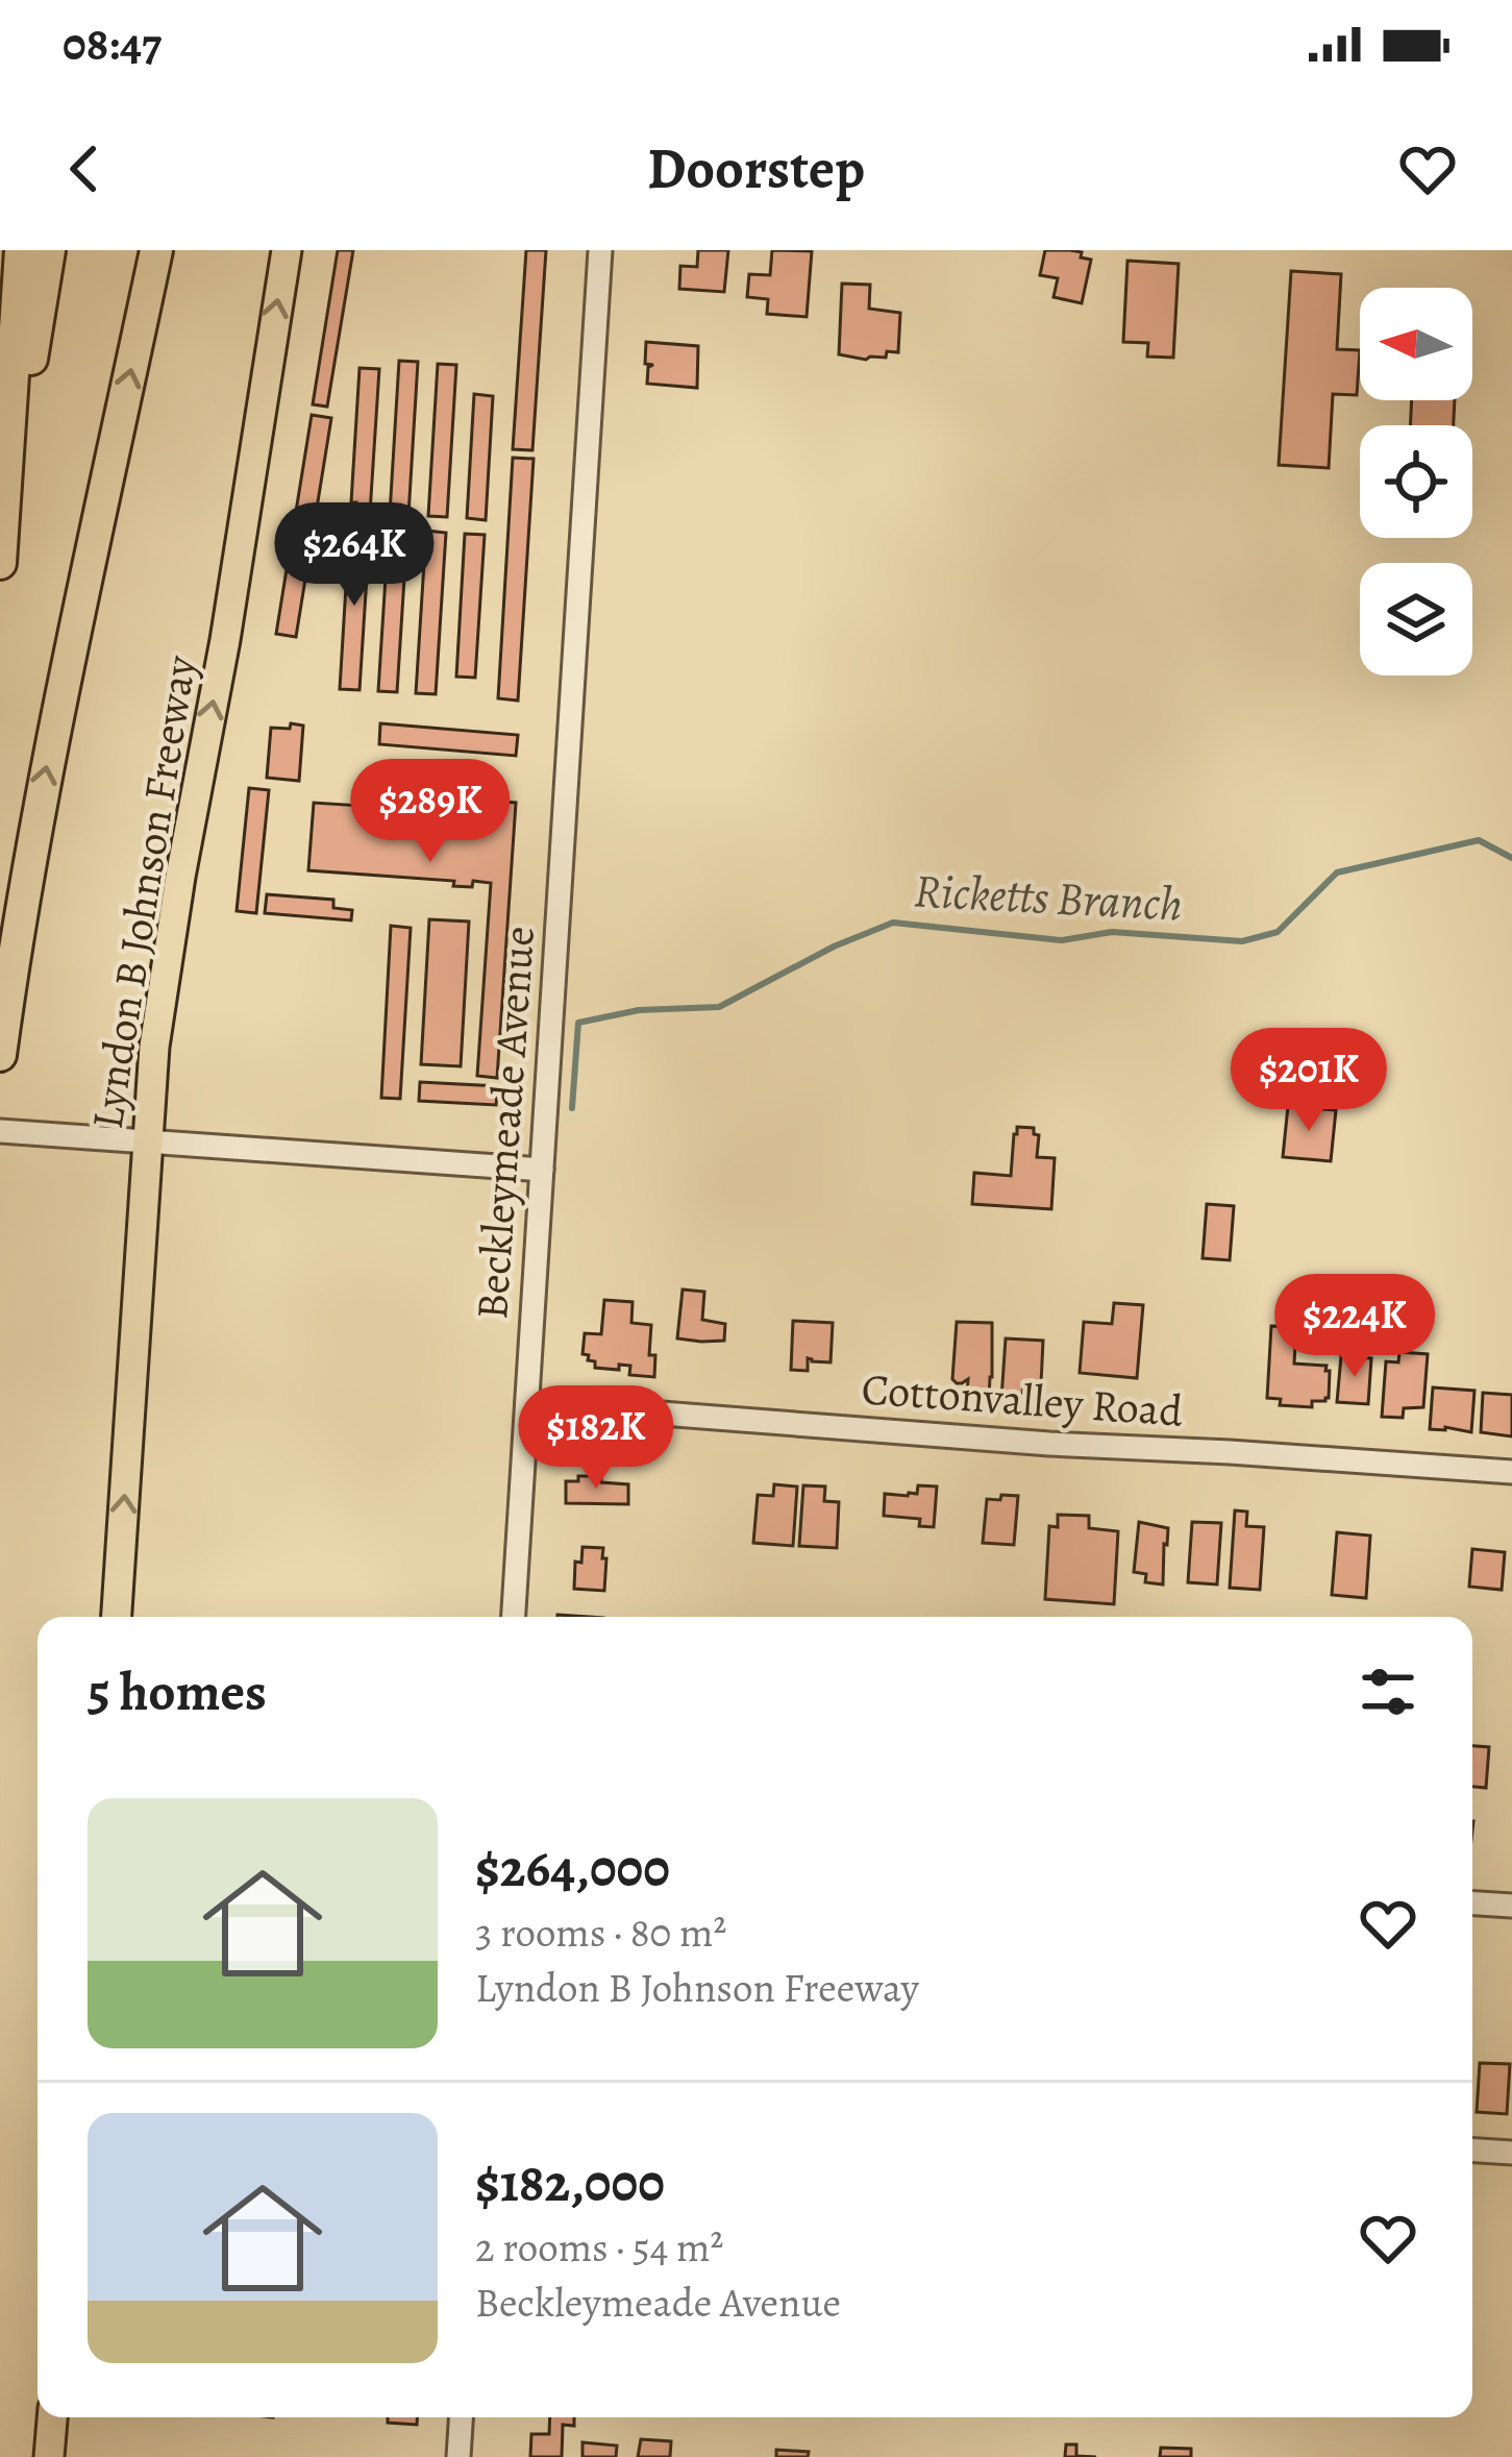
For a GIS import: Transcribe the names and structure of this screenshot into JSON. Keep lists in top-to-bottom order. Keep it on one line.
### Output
{"streets":{"main road":["Lyndon B Johnson Freeway"],"street":["Beckleymeade Avenue","Cottonvalley Road"]},"crossings":[["Beckleymeade Avenue","Cottonvalley Road"]],"one_way":["Lyndon B Johnson Freeway"],"water":["Ricketts Branch"],"north":"left","page":{"status":"08:47","header":"Doorstep","price":["$264K","$289K","$201K","$224K","$182K"],"heading":"5 homes","list":[{"name":"$264,000","note":"3 rooms · 80 m² · Lyndon B Johnson Freeway"},{"name":"$182,000","note":"2 rooms · 54 m² · Beckleymeade Avenue"}]}}
